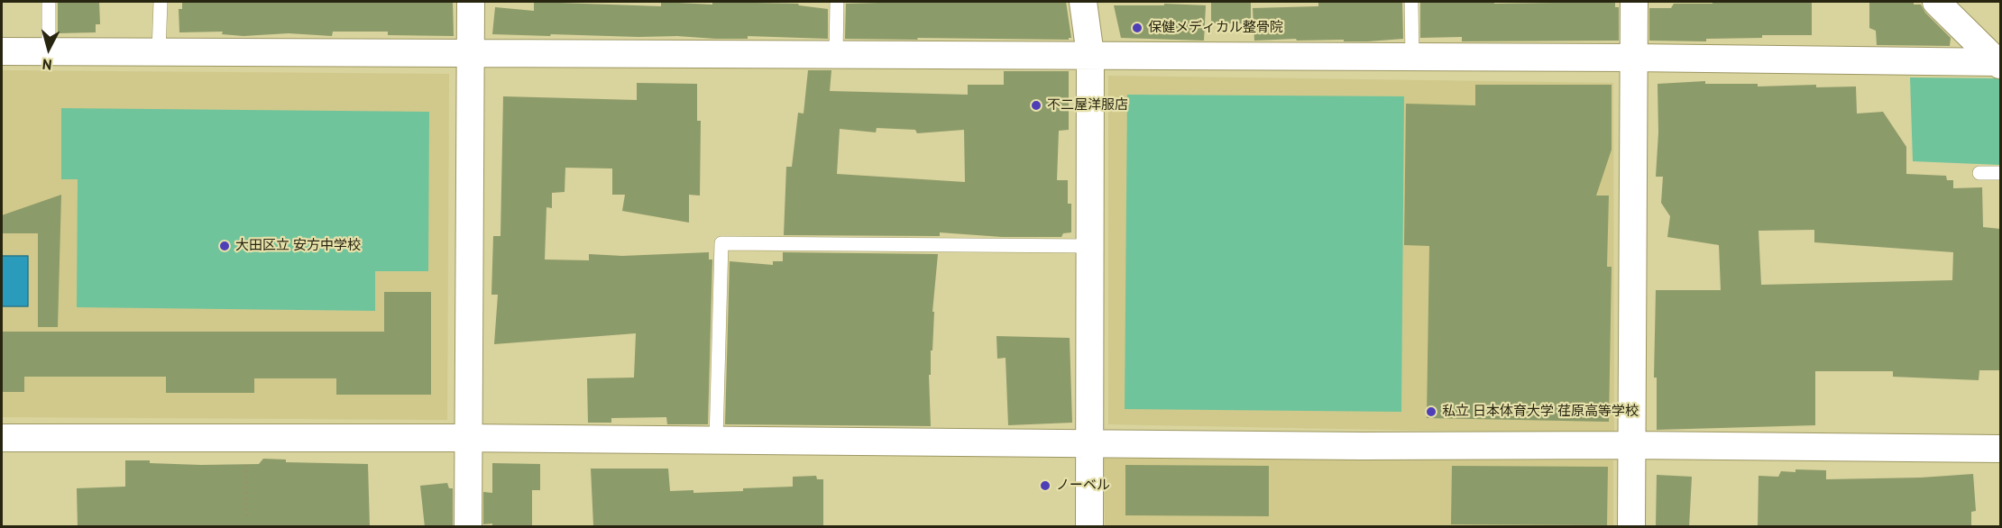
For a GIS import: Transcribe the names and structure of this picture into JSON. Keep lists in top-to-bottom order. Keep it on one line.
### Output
{"places":["保健メディカル整骨院","不二屋洋服店","大田区立 安方中学校","私立 日本体育大学 荏原高等学校","ノーベル"],"north":"bottom"}
